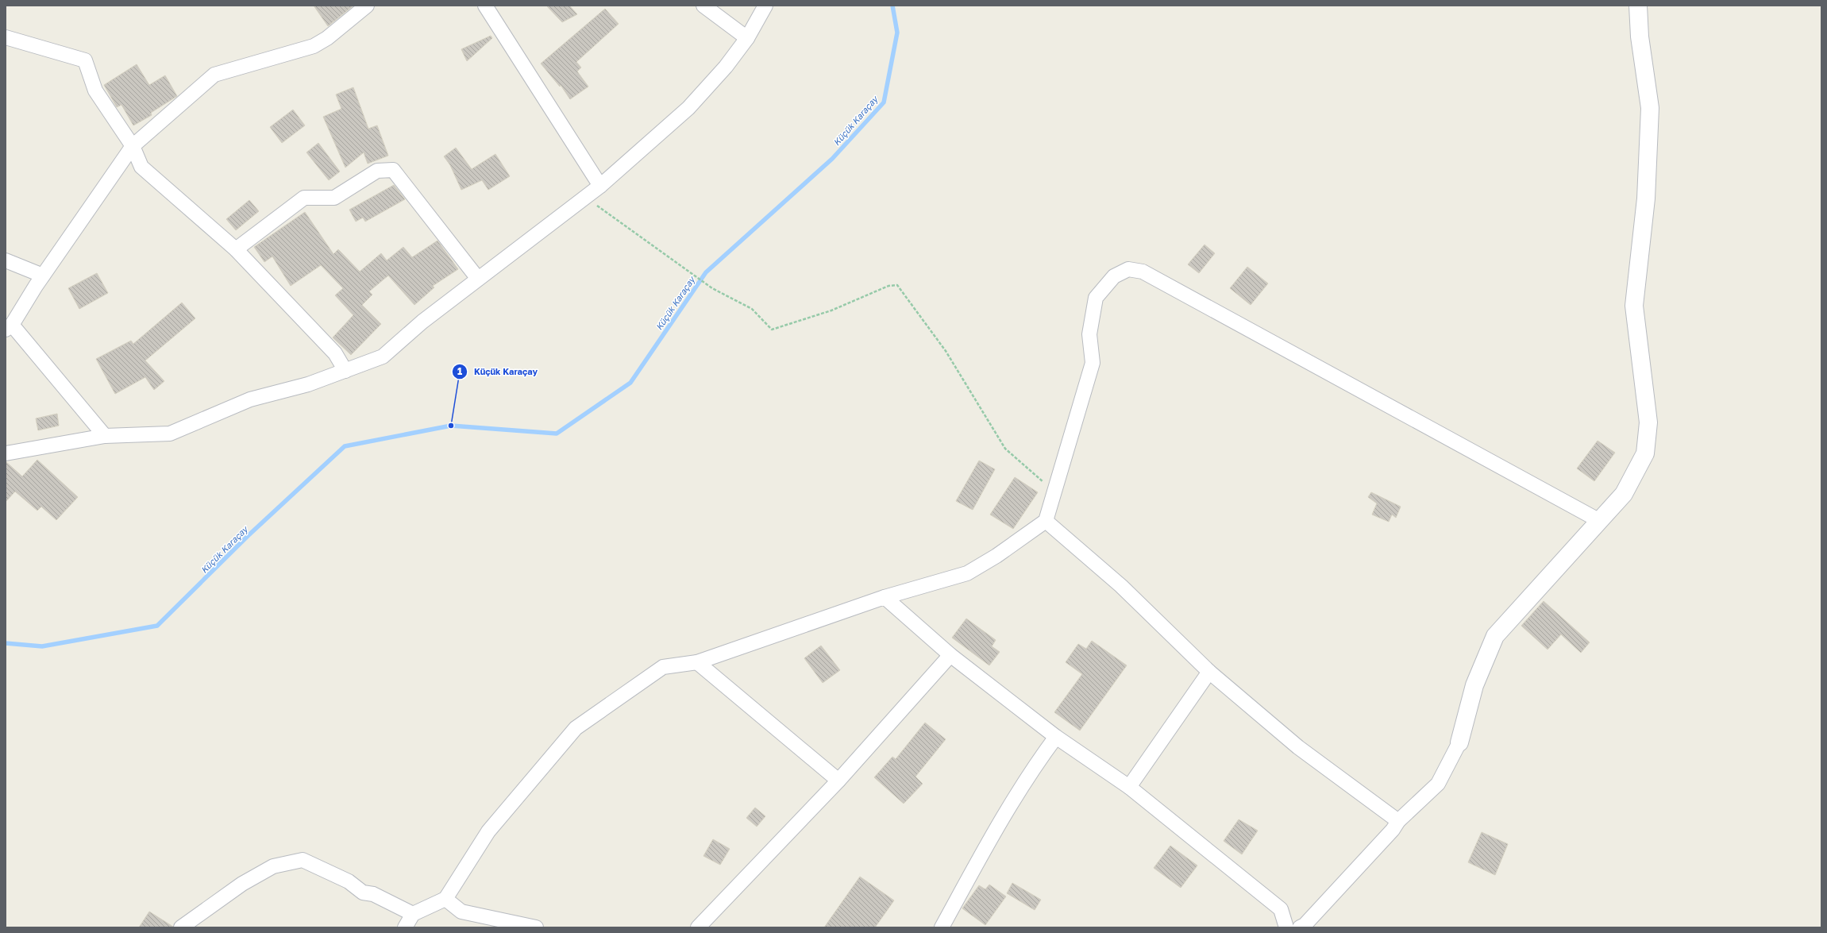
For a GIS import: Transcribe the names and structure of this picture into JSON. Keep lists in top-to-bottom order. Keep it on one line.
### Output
{"water":["Küçük Karaçay"],"places":["Küçük Karaçay"]}
